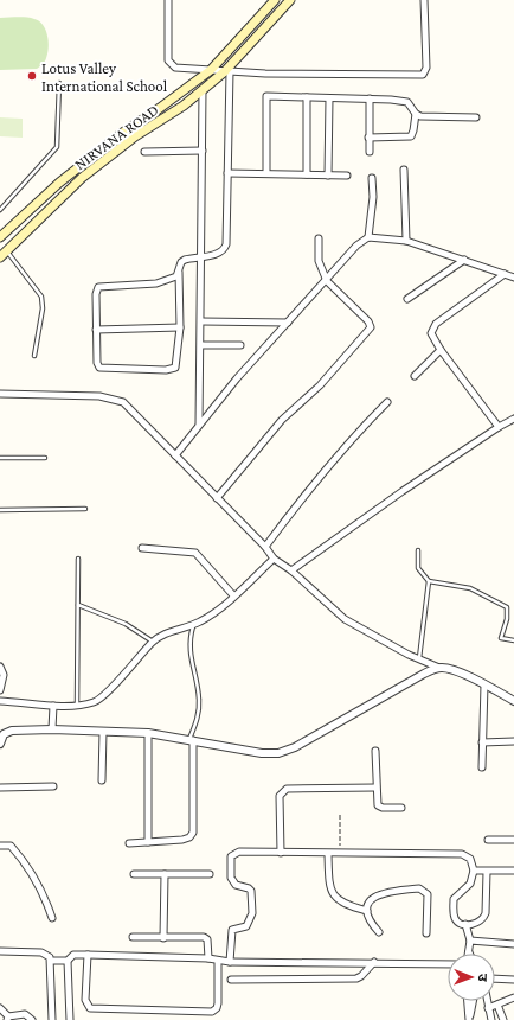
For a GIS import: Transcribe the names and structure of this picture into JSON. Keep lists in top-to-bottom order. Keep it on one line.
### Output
{"streets":{"main road":["NIRVANA ROAD"]},"places":["Lotus Valley International School"],"north":"right"}
